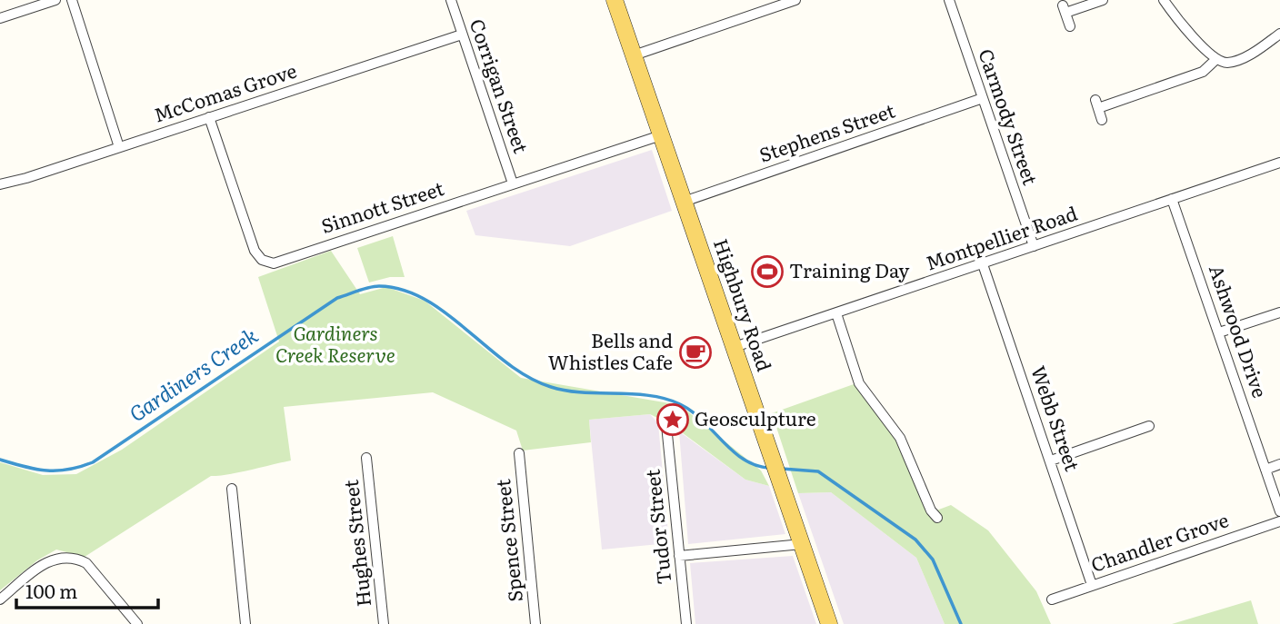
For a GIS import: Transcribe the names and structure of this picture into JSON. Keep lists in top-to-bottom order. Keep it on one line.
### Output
{"streets":{"main road":["Highbury Road"],"street":["Corrigan Street","McComas Grove","Carmody Street","Stephens Street","Sinnott Street","Montpellier Road","Ashwood Drive","Webb Street","Tudor Street","Spence Street","Hughes Street","Chandler Grove"]},"crossings":[["Corrigan Street","McComas Grove"],["Corrigan Street","Sinnott Street"],["McComas Grove","Sinnott Street"],["Carmody Street","Stephens Street"],["Carmody Street","Montpellier Road"],["Stephens Street","Highbury Road"],["Sinnott Street","Highbury Road"],["Montpellier Road","Highbury Road"],["Montpellier Road","Ashwood Drive"],["Montpellier Road","Webb Street"],["Webb Street","Chandler Grove"]],"water":["Gardiners Creek"],"parks":["Gardiners Creek Reserve"],"places":{"sports":["Training Day"],"cafe":["Bells and Whistles Cafe"],"place":["Geosculpture"]},"scale_bar":"100 m"}
